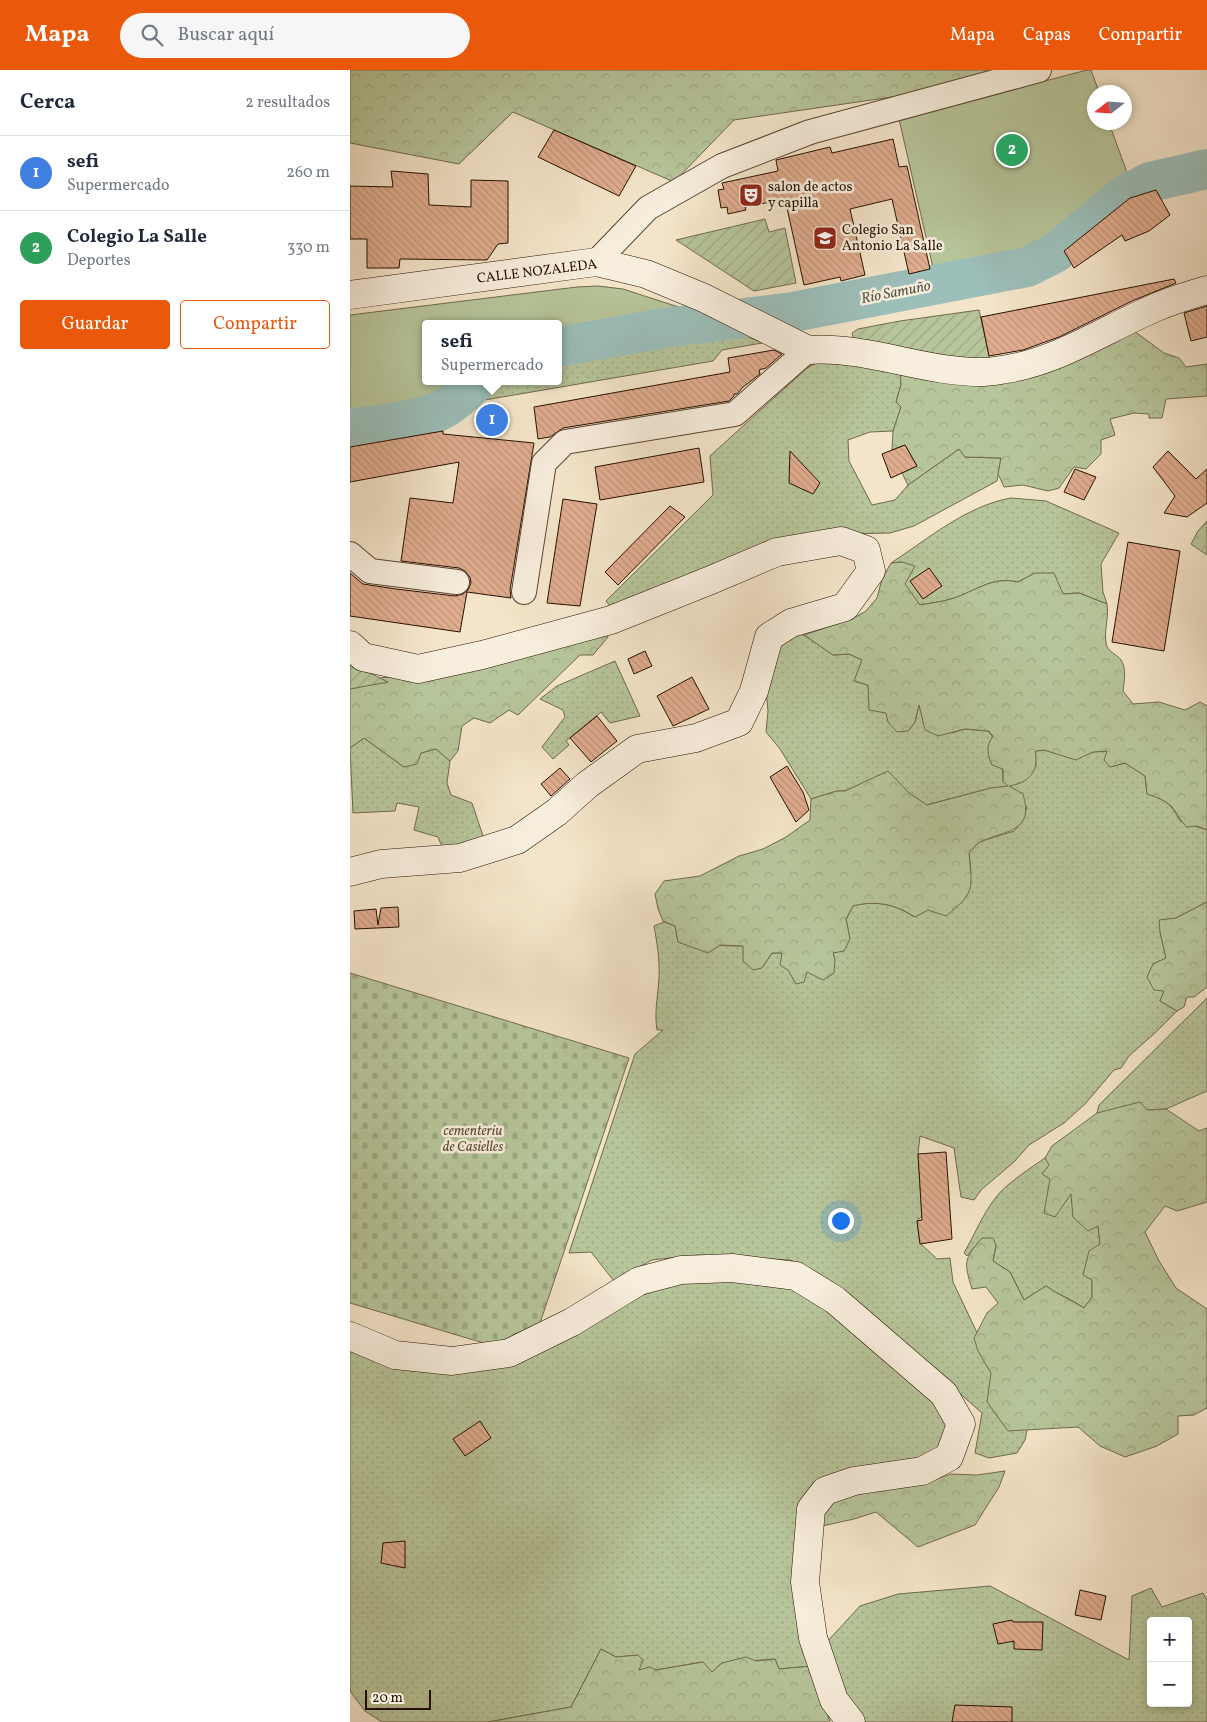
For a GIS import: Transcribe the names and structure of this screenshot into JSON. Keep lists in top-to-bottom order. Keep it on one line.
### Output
{"streets":{"street":["CALLE NOZALEDA"]},"water":["Río Samuño"],"parks":["cementeriu de Casielles"],"places":{"theatre":["salon de actos y capilla"],"school or university":["Colegio San Antonio La Salle"]},"scale_bar":"20 m","north":"left","page":{"header":"Mapa","search":"Buscar aquí","nav":["Mapa","Capas","Compartir"],"heading":["Cerca","2 resultados"],"pins":["2","1"],"list":[{"mark":"1","name":"sefi","note":"Supermercado","value":"260 m"},{"mark":"2","name":"Colegio La Salle","note":"Deportes","value":"330 m"}],"buttons":["Guardar","Compartir"],"popup":["sefi","Supermercado"],"map_buttons":["+","−"],"scale":"20 m"}}
